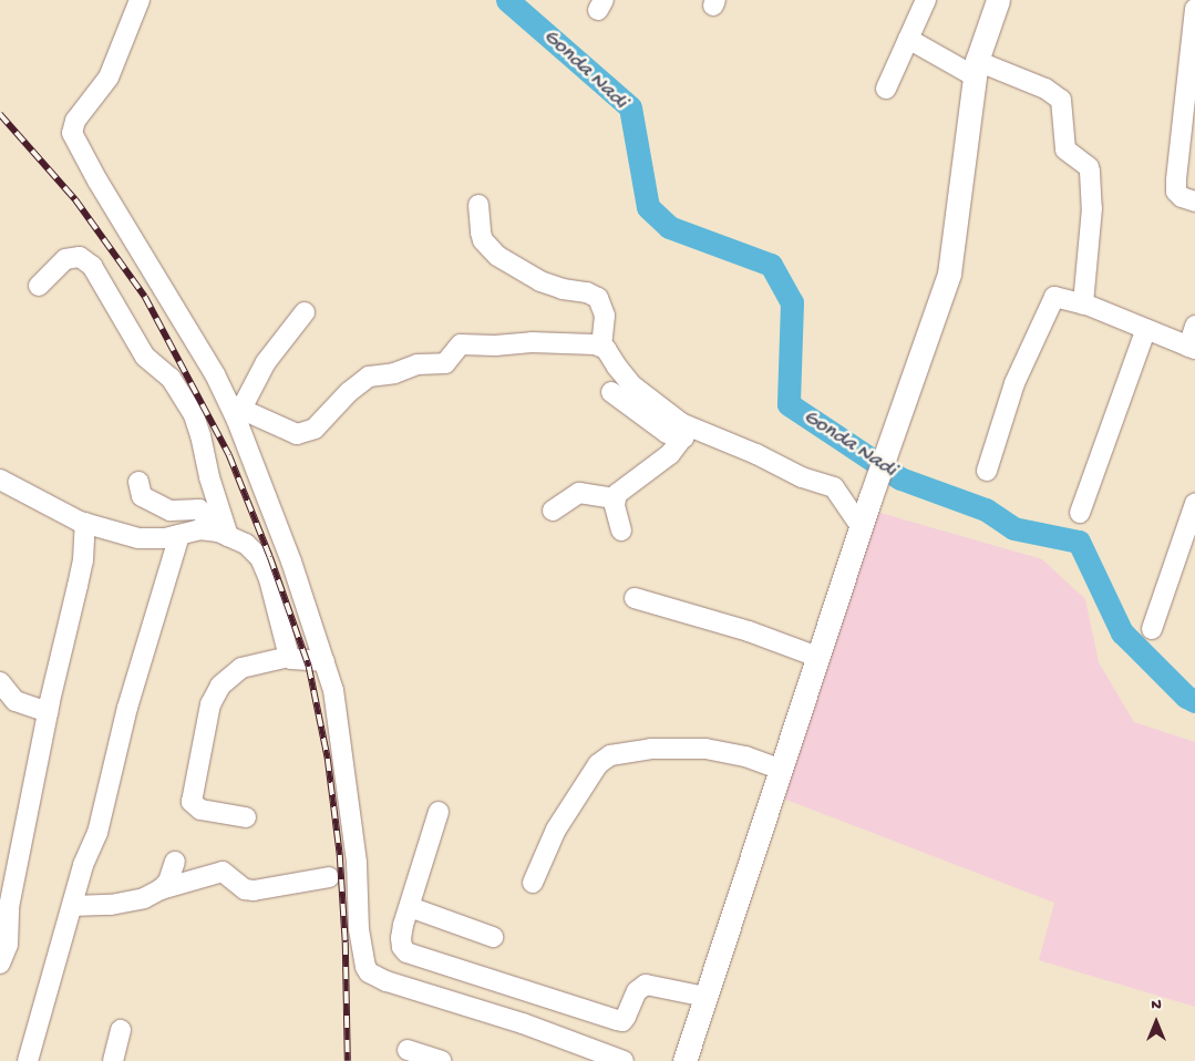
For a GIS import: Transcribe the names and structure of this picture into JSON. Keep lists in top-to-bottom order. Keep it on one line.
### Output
{"water":["Gonda Nadi"],"north":"top"}
